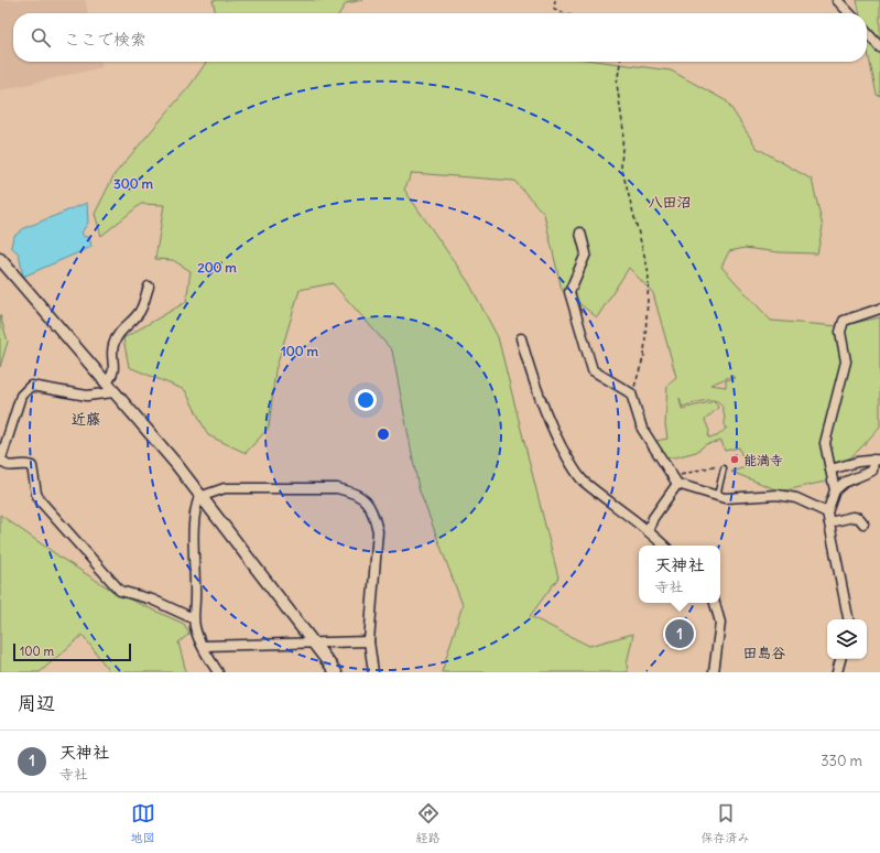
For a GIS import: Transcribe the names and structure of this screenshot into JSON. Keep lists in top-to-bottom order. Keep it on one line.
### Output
{"districts":["八田沼","近藤","田島谷"],"places":["能満寺"],"scale_bar":"100 m","page":{"search":"ここで検索","popup":["天神社","寺社"],"pins":"1","scale":"100 m","heading":"周辺","list":[{"mark":"1","name":"天神社","note":"寺社","value":"330 m"}],"nav":["地図","経路","保存済み"]},"rings":["300 m","200 m","100 m"]}
